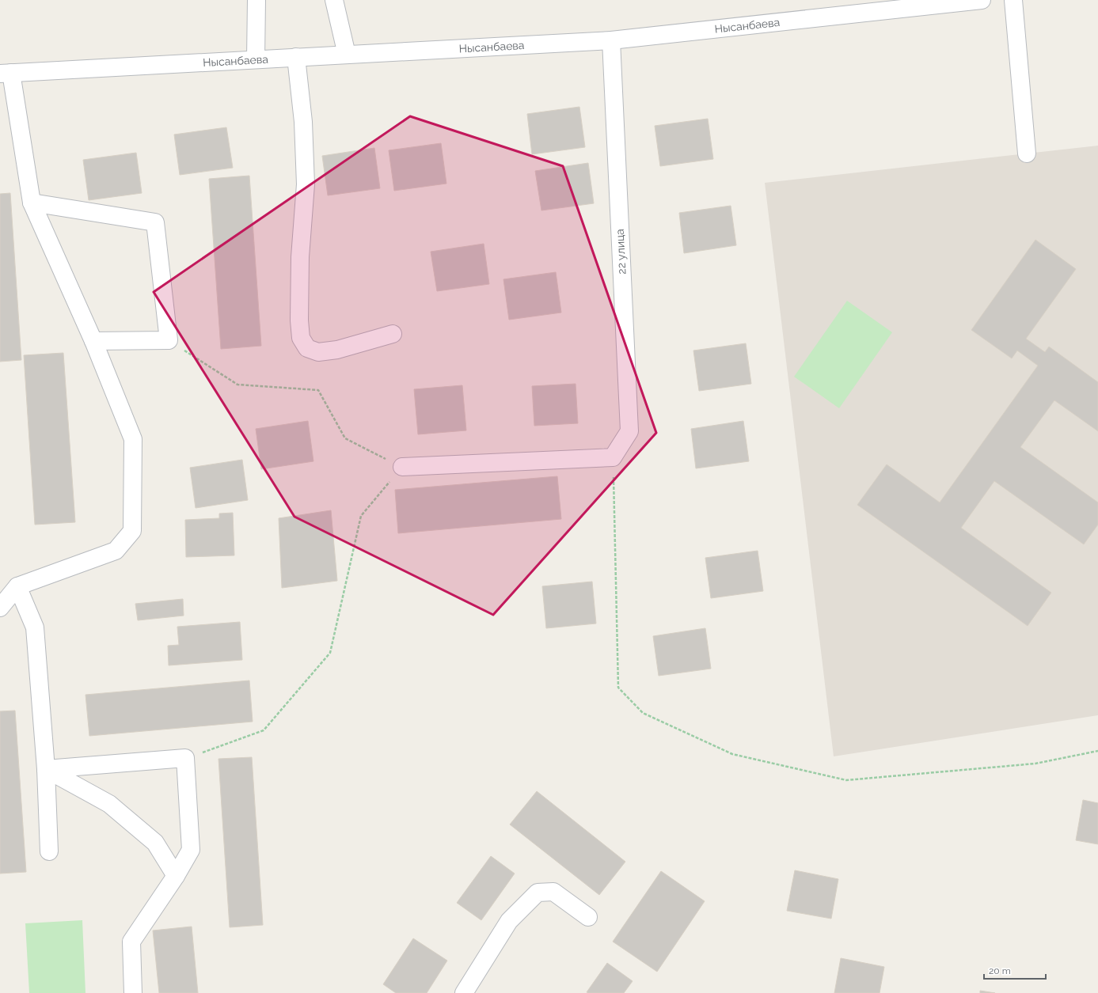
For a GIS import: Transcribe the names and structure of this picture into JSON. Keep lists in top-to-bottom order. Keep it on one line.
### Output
{"streets":{"street":["Нысанбаева","22 улица"]},"crossings":[["Нысанбаева","22 улица"]],"scale_bar":"20 m"}
